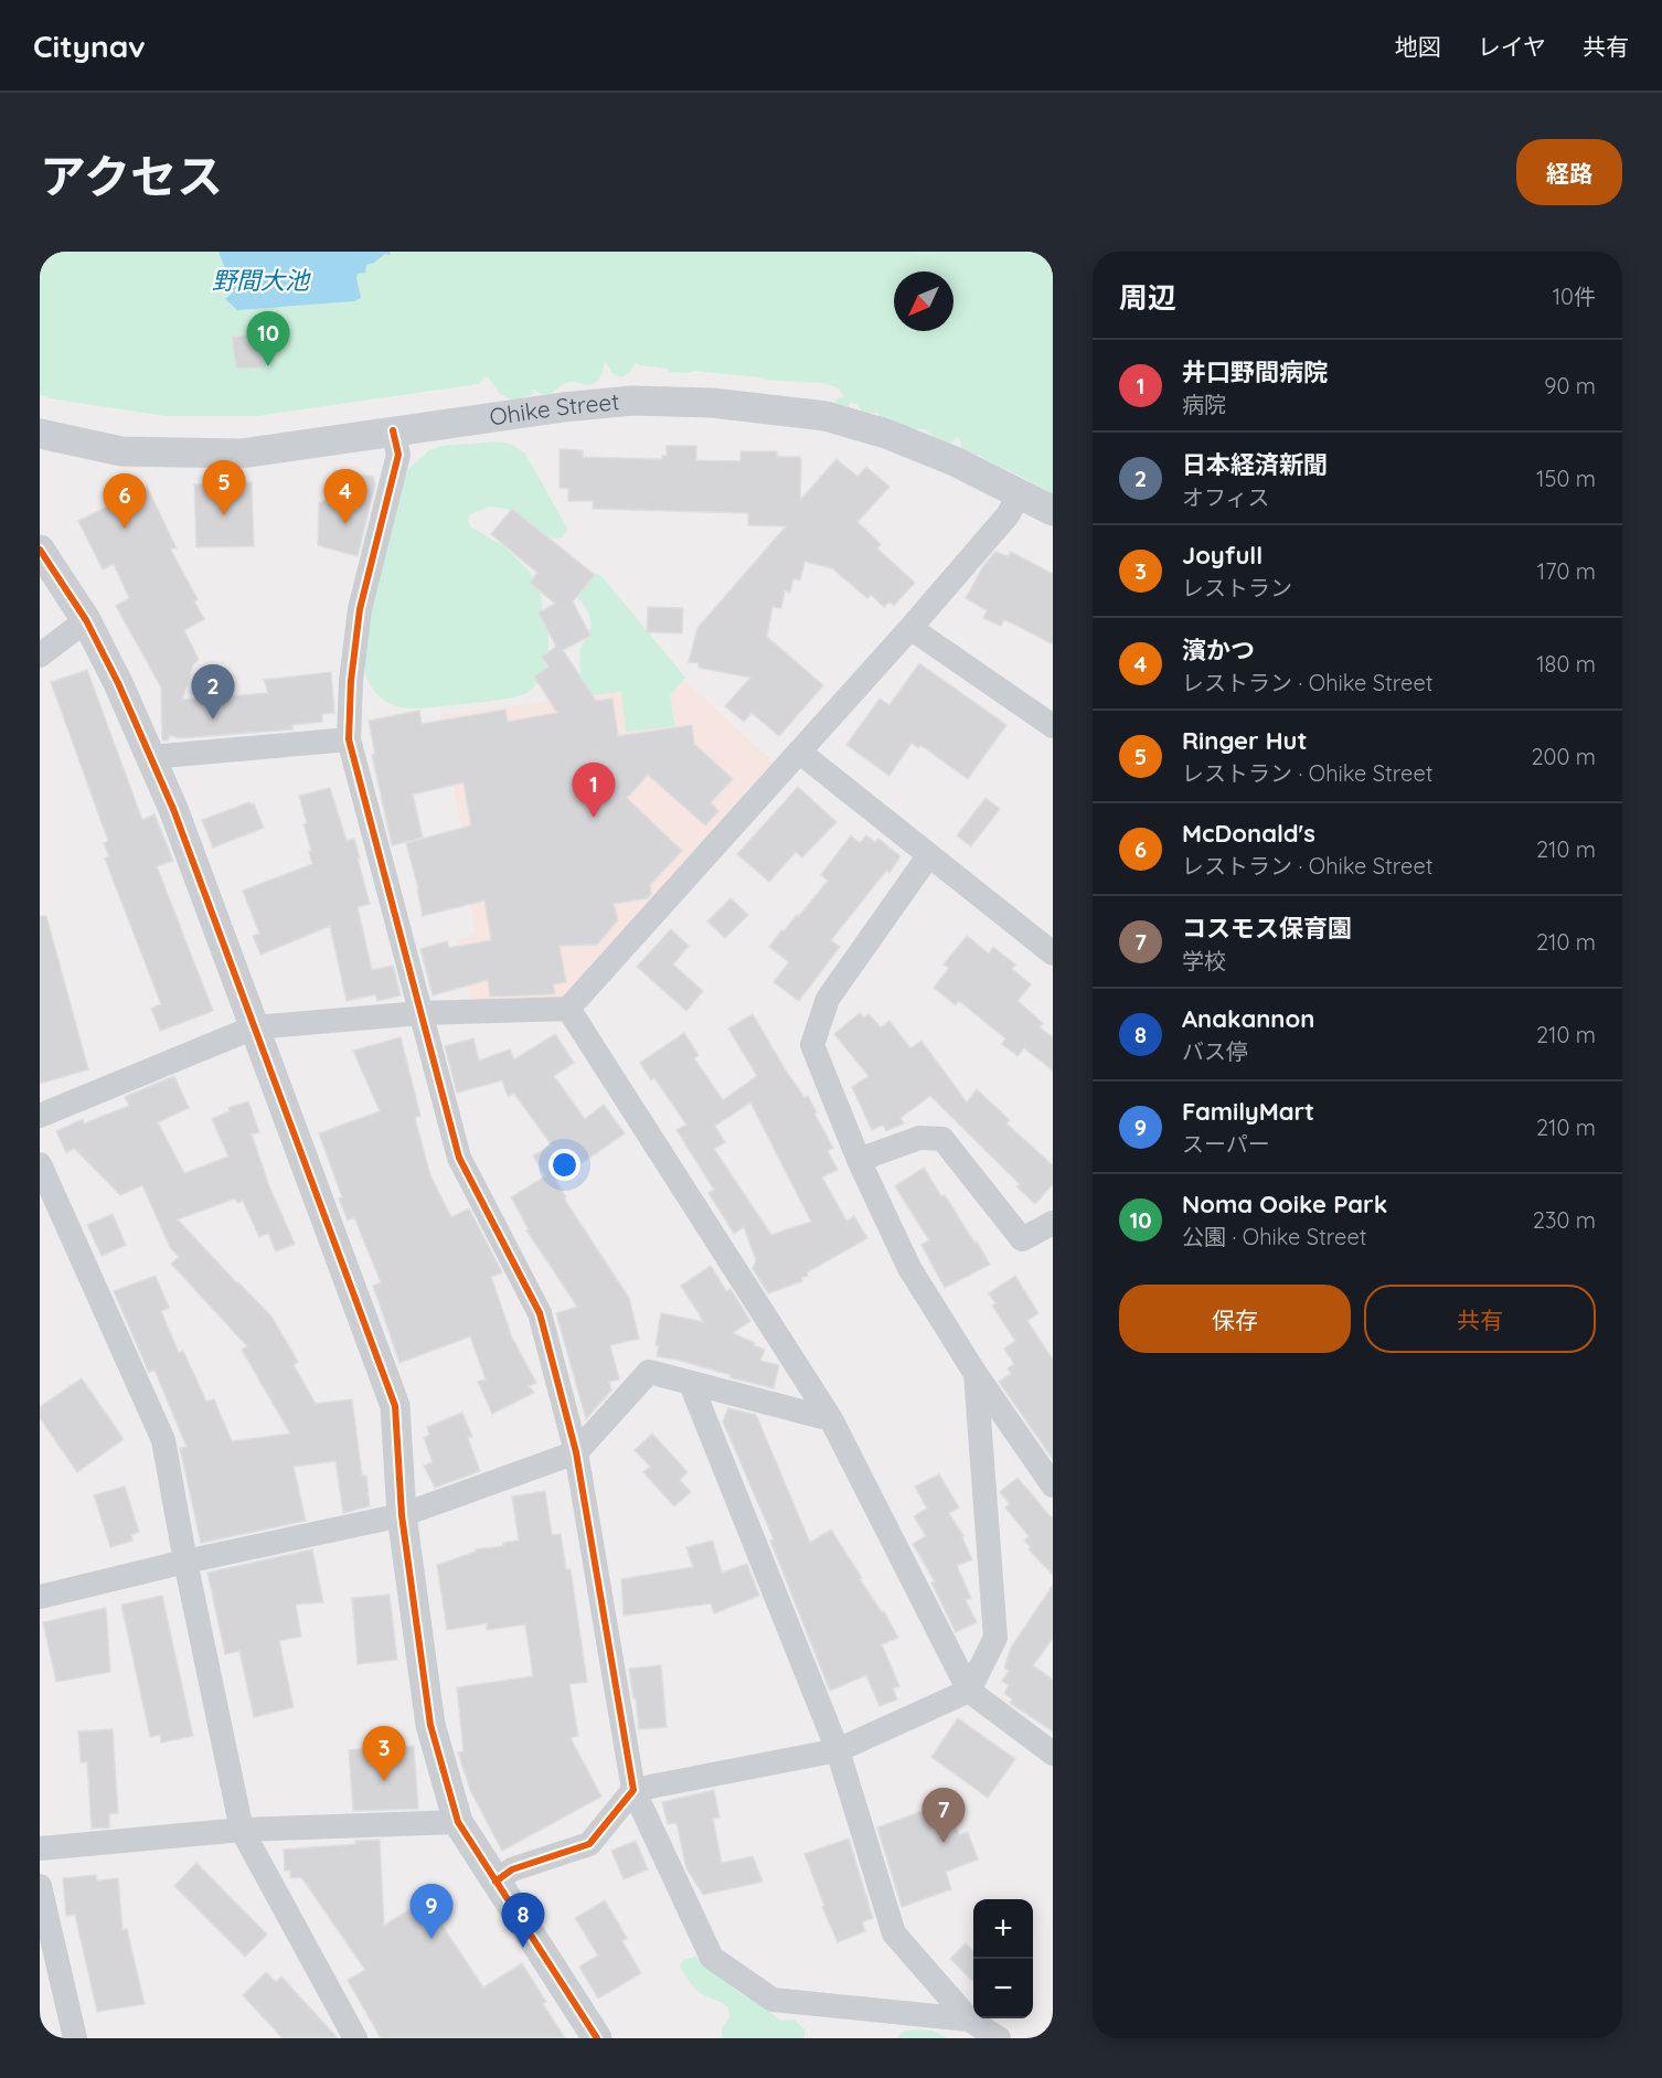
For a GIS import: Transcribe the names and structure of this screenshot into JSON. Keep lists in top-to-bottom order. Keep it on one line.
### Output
{"streets":{"street":["Ohike Street"]},"water":["野間大池"],"north":"bottom left","page":{"header":"Citynav","nav":["地図","レイヤ","共有"],"title":"アクセス","buttons":["経路",["保存","共有"]],"heading":["周辺","10件"],"pins":["10","5","4","6","2","1","3","7","9","8"],"list":[{"mark":"1","name":"井口野間病院","note":"病院","value":"90 m"},{"mark":"2","name":"日本経済新聞","note":"オフィス","value":"150 m"},{"mark":"3","name":"Joyfull","note":"レストラン","value":"170 m"},{"mark":"4","name":"濱かつ","note":"レストラン · Ohike Street","value":"180 m"},{"mark":"5","name":"Ringer Hut","note":"レストラン · Ohike Street","value":"200 m"},{"mark":"6","name":"McDonald's","note":"レストラン · Ohike Street","value":"210 m"},{"mark":"7","name":"コスモス保育園","note":"学校","value":"210 m"},{"mark":"8","name":"Anakannon","note":"バス停","value":"210 m"},{"mark":"9","name":"FamilyMart","note":"スーパー","value":"210 m"},{"mark":"10","name":"Noma Ooike Park","note":"公園 · Ohike Street","value":"230 m"}],"map_buttons":["+","−"]}}
